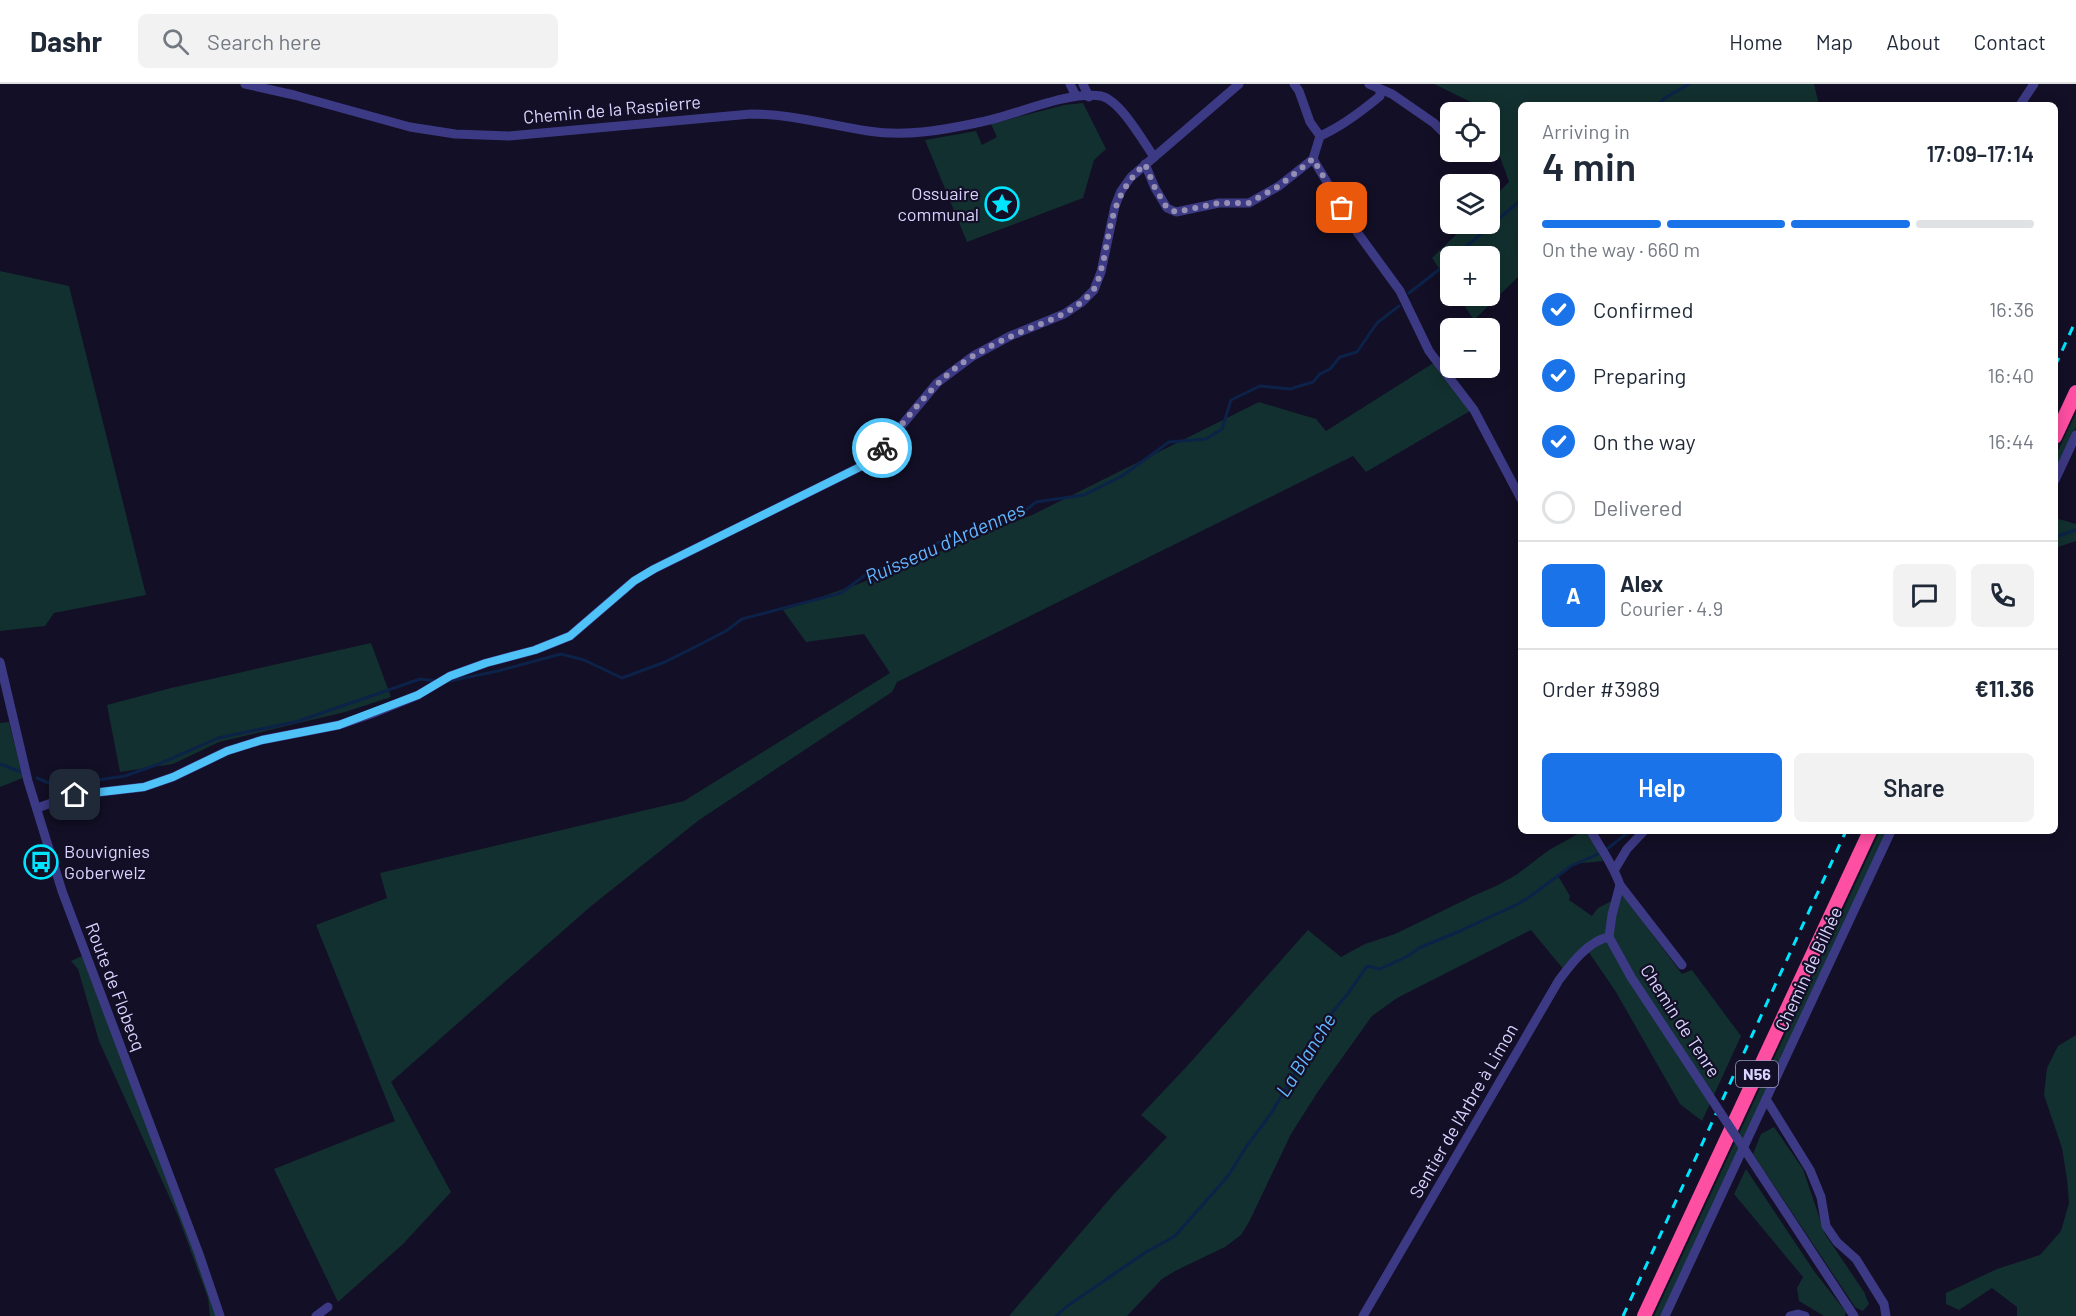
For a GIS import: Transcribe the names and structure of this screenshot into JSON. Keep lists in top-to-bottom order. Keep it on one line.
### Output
{"streets":{"highway":["N56"],"street":["Chemin de la Raspierre","Chemin de Bilhée","Route de Flobecq","Chemin de Tenre","Sentier de l'Arbre à Limon"]},"crossings":[["Chemin de Tenre","Sentier de l'Arbre à Limon"]],"water":["Ruisseau d'Ardennes","La Blanche"],"places":{"place":["Ossuaire communal"],"bus stop":["Bouvignies Goberwelz"]},"page":{"header":"Dashr","search":"Search here","nav":["Home","Map","About","Contact"],"map_buttons":["+","−"],"heading":["4 min","Arriving in","17:09–17:14"],"panel":["Alex","Courier · 4.9","Order #3989","€11.36"],"bar":"On the way · 660 m","list":[["Confirmed","16:36"],["Preparing","16:40"],["On the way","16:44"],"Delivered"],"round":"A","buttons":["Help","Share"]}}
